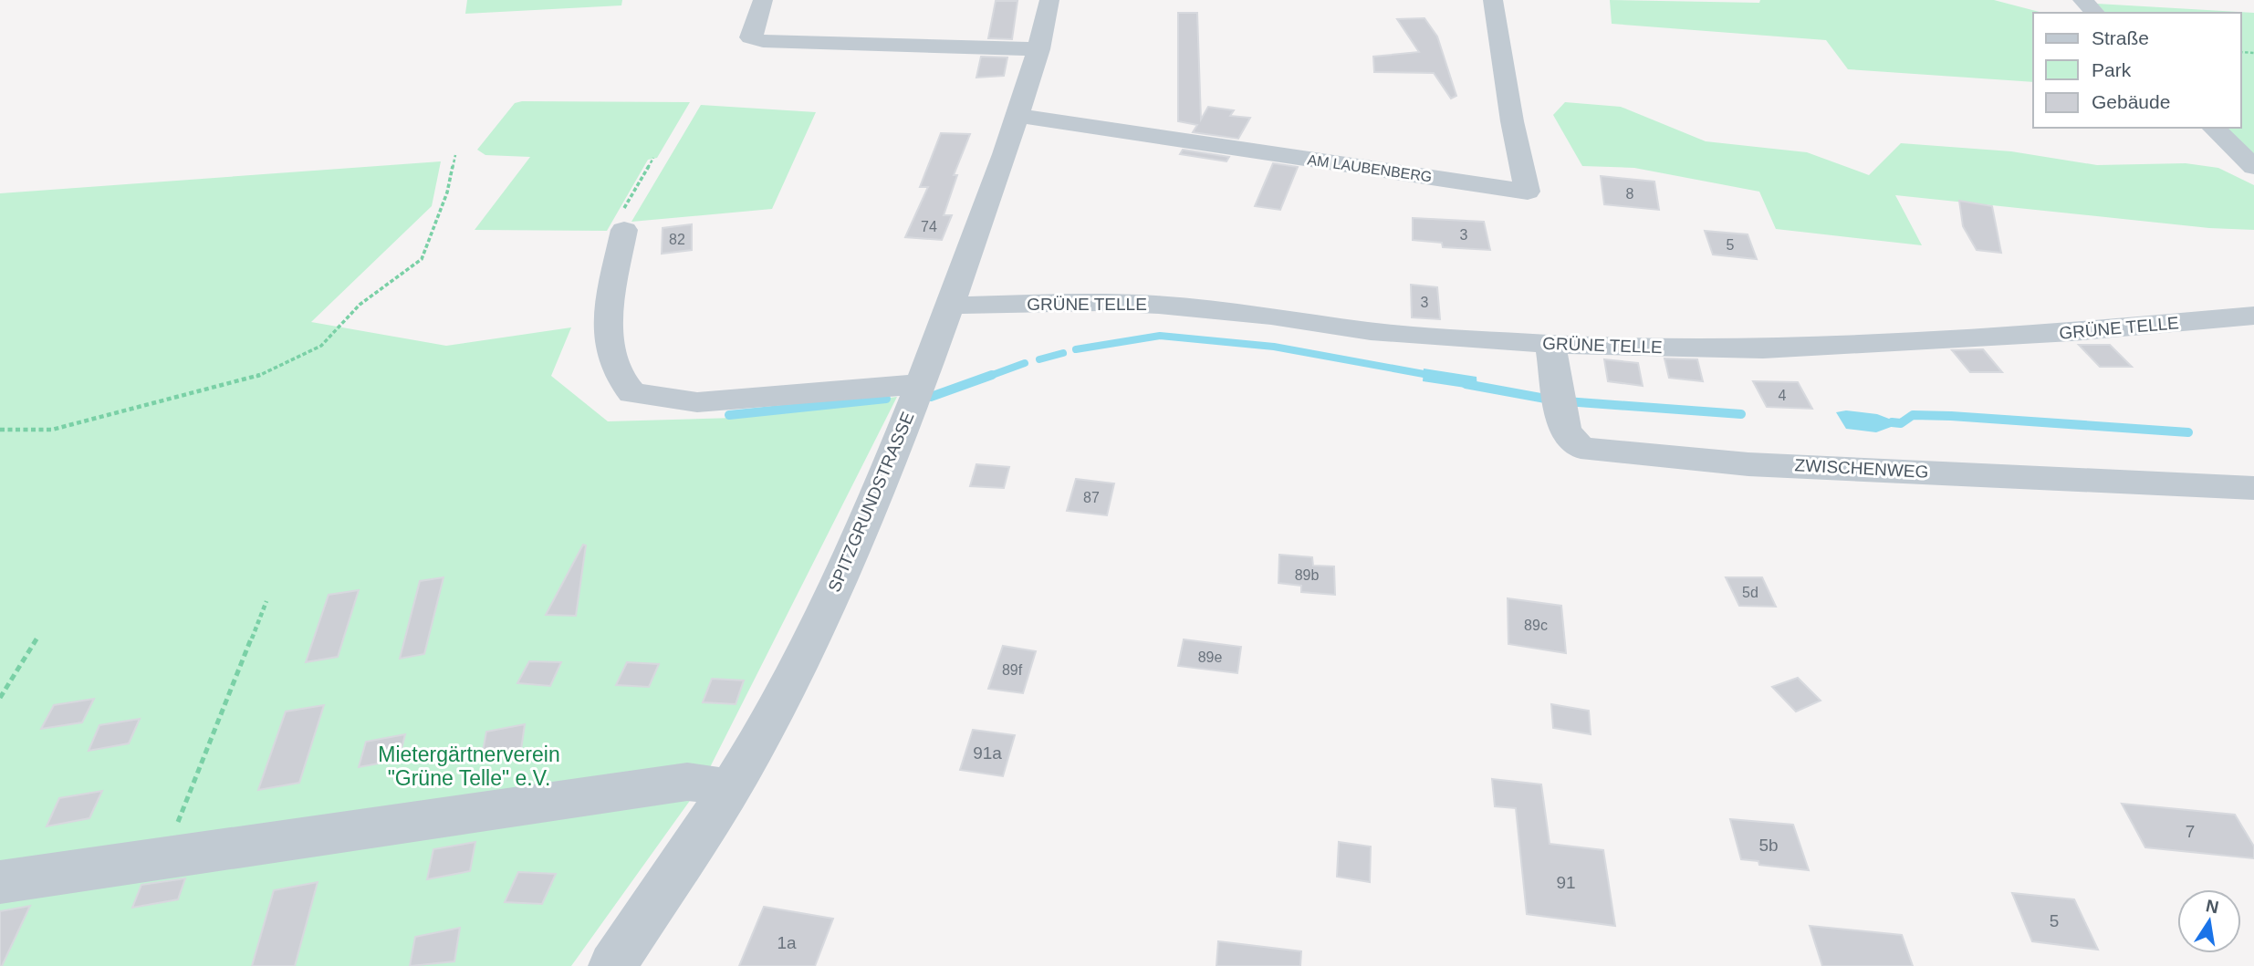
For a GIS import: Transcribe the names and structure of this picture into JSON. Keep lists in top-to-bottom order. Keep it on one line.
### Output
{"streets":{"street":["AM LAUBENBERG","GRÜNE TELLE","ZWISCHENWEG","SPITZGRUNDSTRASSE"]},"crossings":[["AM LAUBENBERG","SPITZGRUNDSTRASSE"],["GRÜNE TELLE","ZWISCHENWEG"],["GRÜNE TELLE","SPITZGRUNDSTRASSE"]],"parks":["Mietergärtnerverein \"Grüne Telle\" e.V."],"house_numbers":["8","74","3","82","5","3","4","87","89b","5d","89c","89e","89f","91a","7","5b","91","5","1a"],"legend":["Straße","Park","Gebäude"],"north":"top"}
